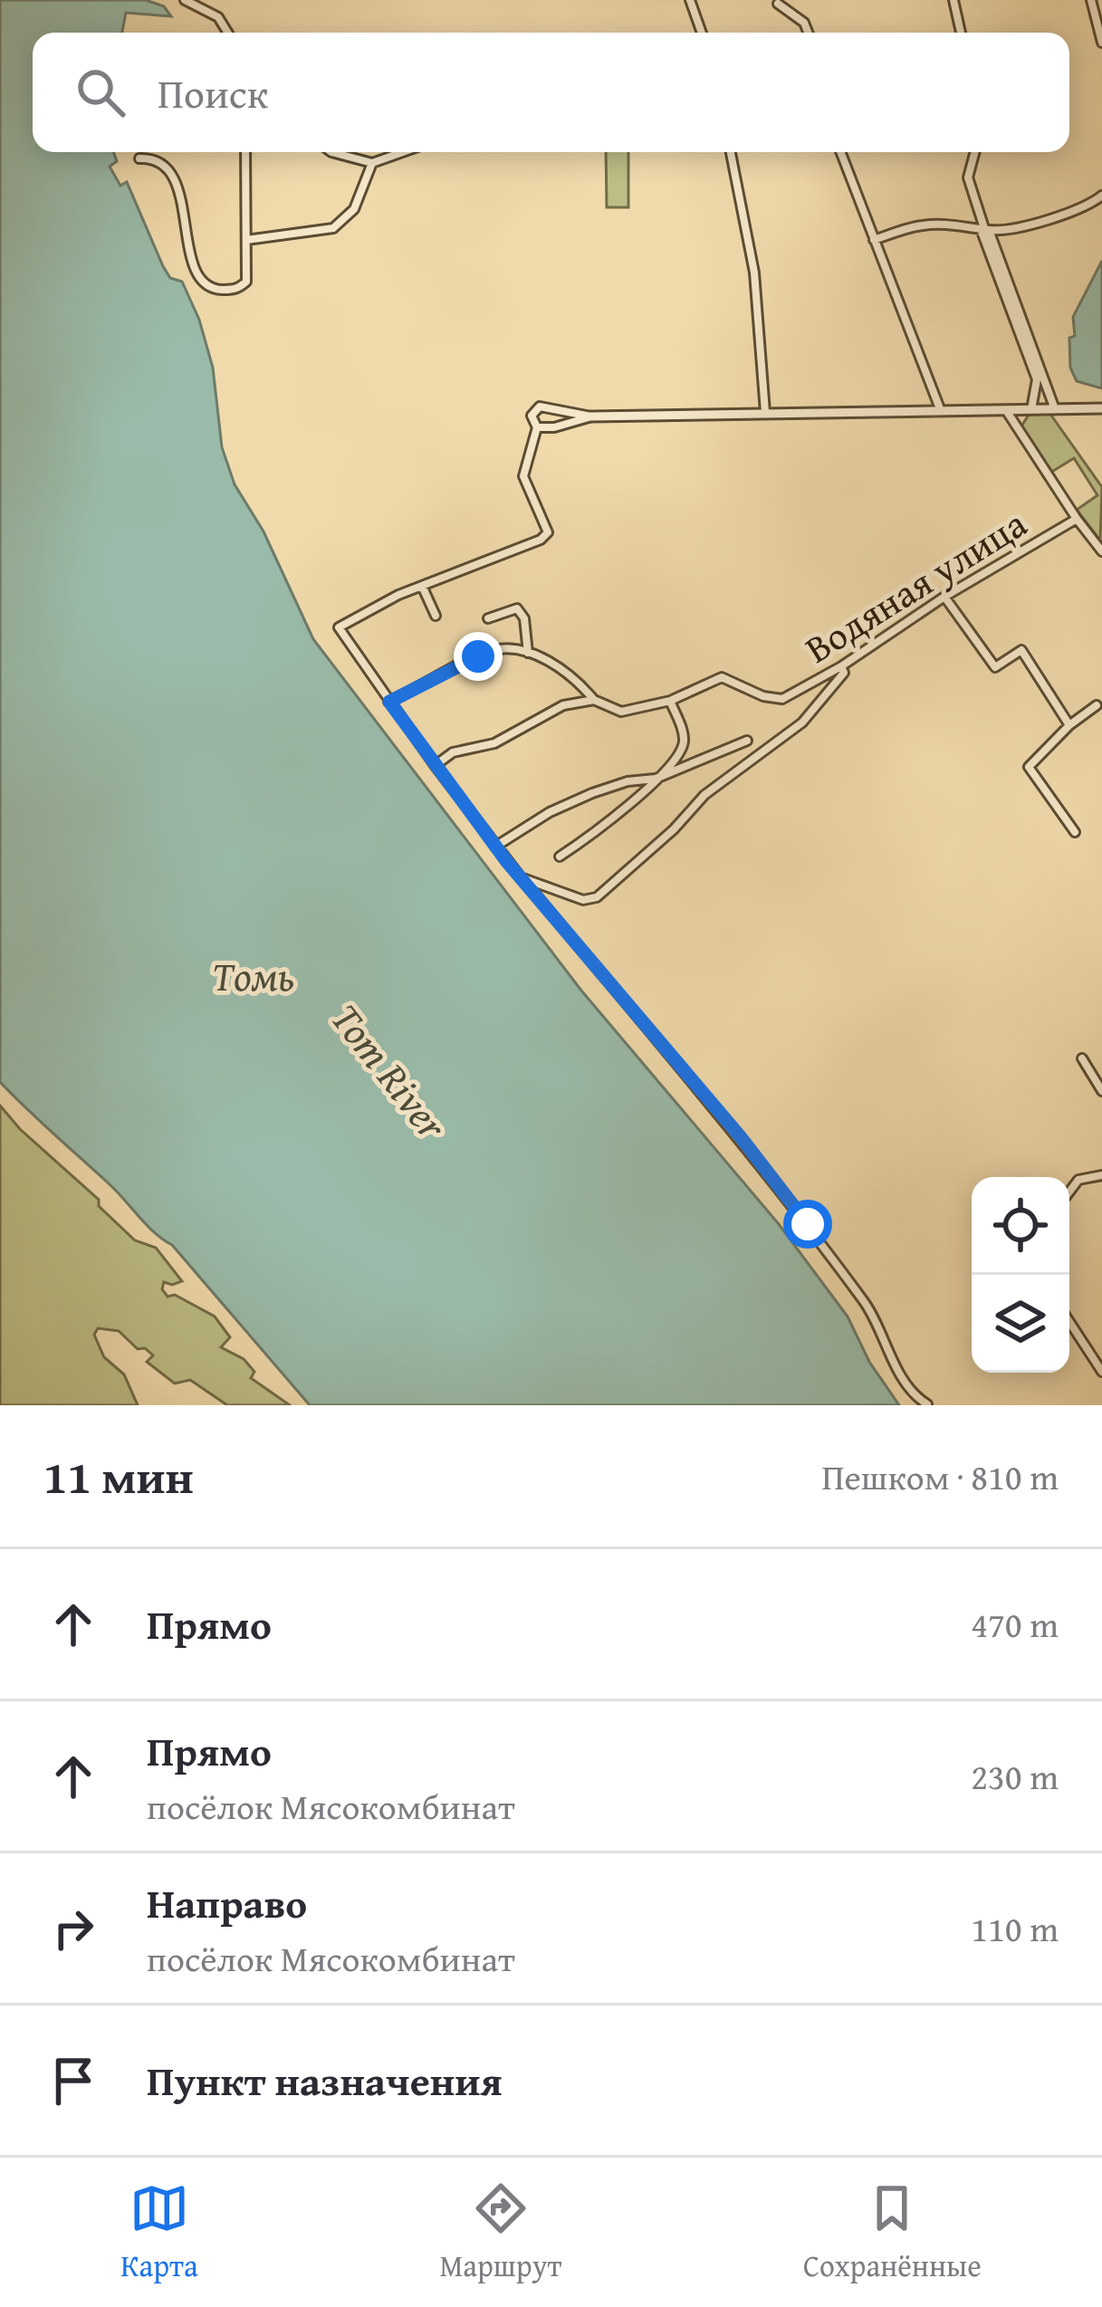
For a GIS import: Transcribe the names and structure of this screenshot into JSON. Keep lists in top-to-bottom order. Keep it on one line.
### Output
{"streets":{"street":["Водяная улица"]},"water":["Томь","Tom River"],"page":{"search":"Поиск","heading":["11 мин","Пешком · 810 m"],"list":[["Прямо","470 m"],["Прямо","посёлок Мясокомбинат","230 m"],["Направо","посёлок Мясокомбинат","110 m"],"Пункт назначения"],"nav":["Карта","Маршрут","Сохранённые"]}}
